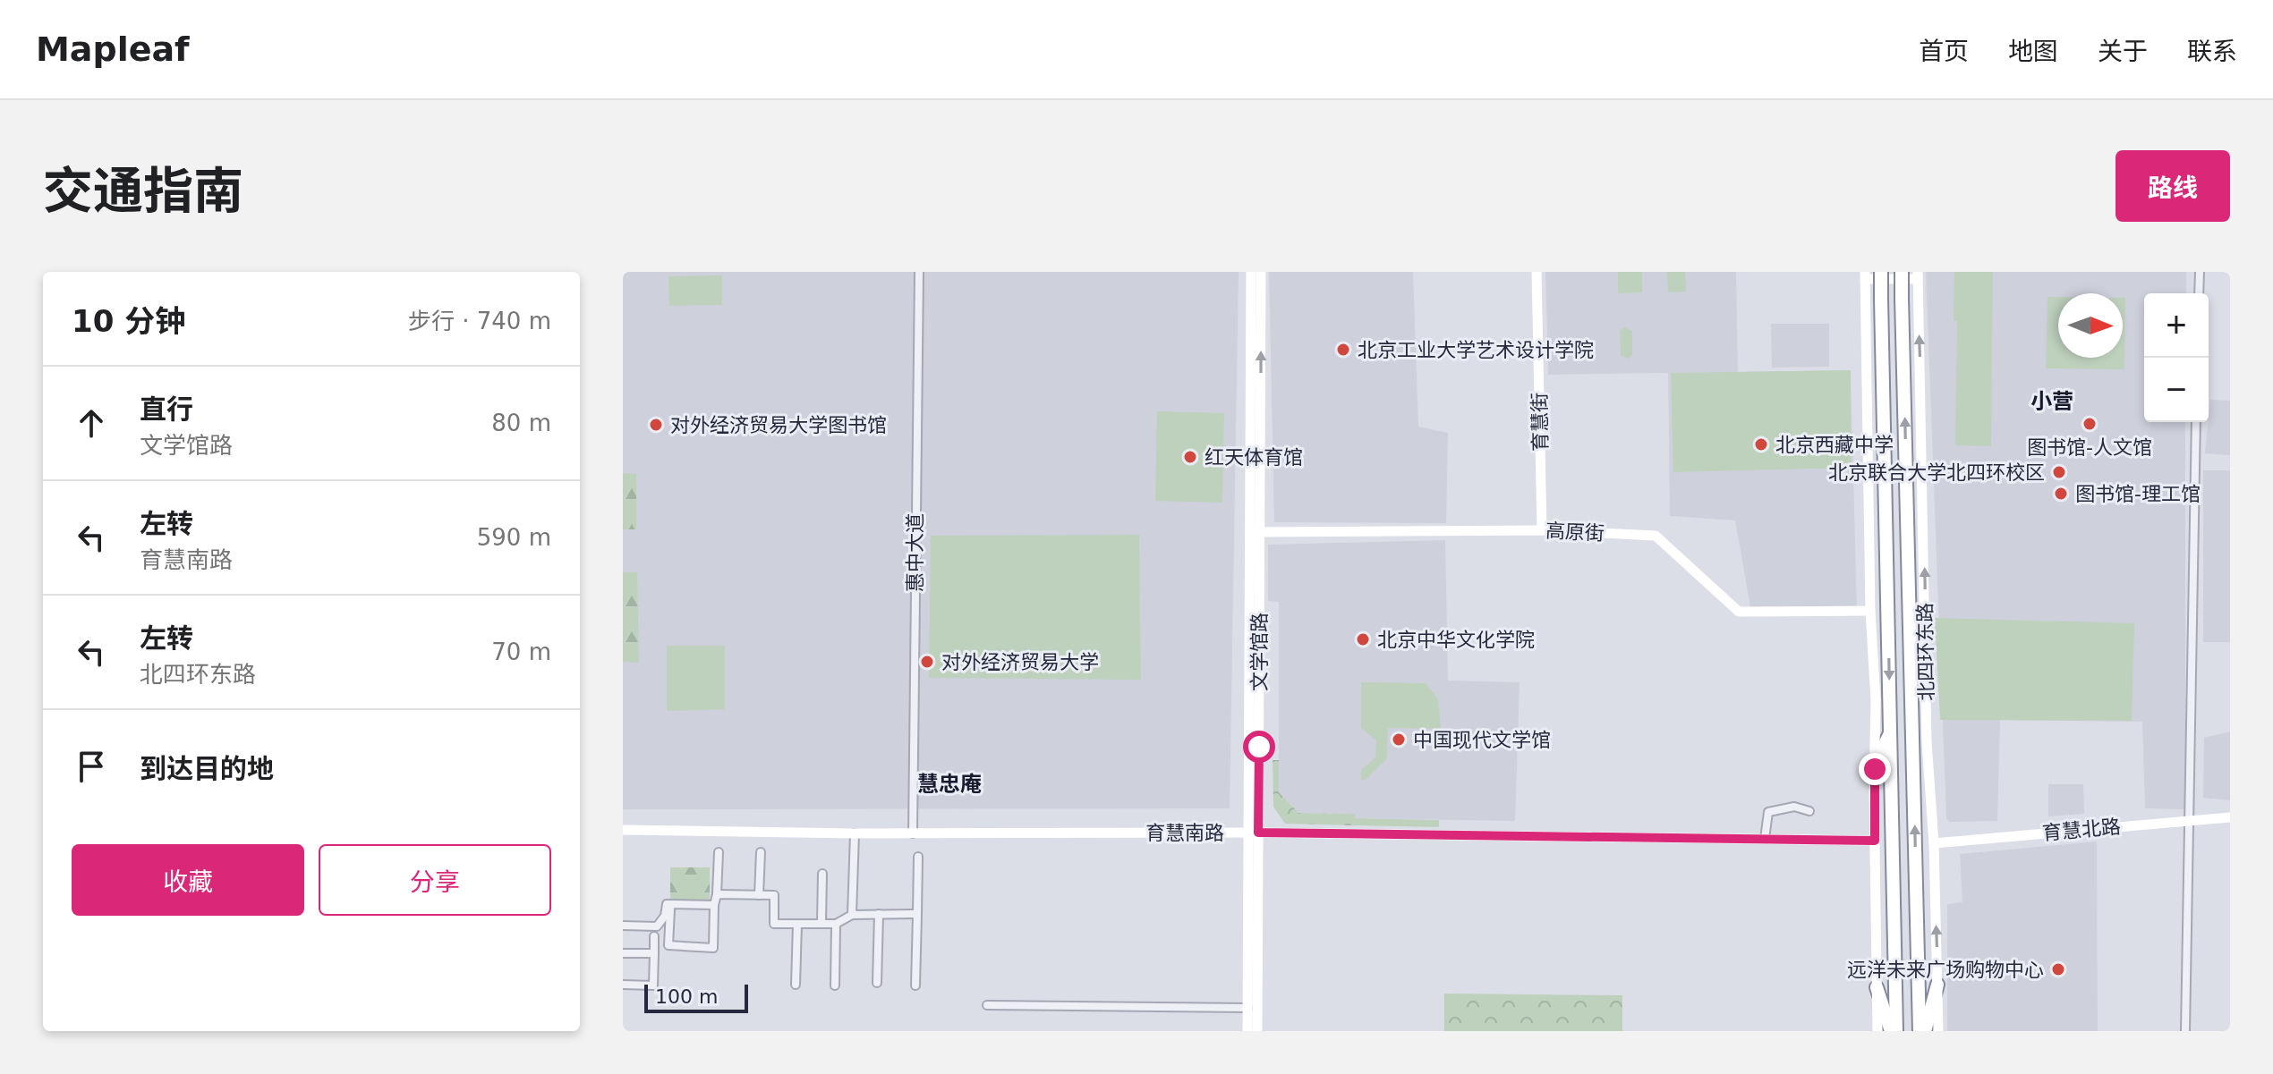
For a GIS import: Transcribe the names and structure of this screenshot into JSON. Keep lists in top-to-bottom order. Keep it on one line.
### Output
{"streets":{"highway":["北四环东路"],"street":["育慧街","高原街","惠中大道","文学馆路","育慧北路","育慧南路"]},"crossings":[["育慧街","高原街"],["高原街","文学馆路"],["惠中大道","育慧南路"],["文学馆路","育慧南路"],["北四环东路","育慧北路"]],"districts":["小营","慧忠庵"],"places":["北京工业大学艺术设计学院","图书馆-人文馆","对外经济贸易大学图书馆","北京西藏中学","红天体育馆","北京联合大学北四环校区","图书馆-理工馆","北京中华文化学院","对外经济贸易大学","中国现代文学馆","远洋未来广场购物中心"],"scale_bar":"100 m","north":"right","page":{"header":"Mapleaf","nav":["首页","地图","关于","联系"],"title":"交通指南","buttons":["路线",["收藏","分享"]],"heading":["10 分钟","步行 · 740 m"],"map_buttons":["+","−"],"list":[["直行","文学馆路","80 m"],["左转","育慧南路","590 m"],["左转","北四环东路","70 m"],"到达目的地"],"scale":"100 m"}}
